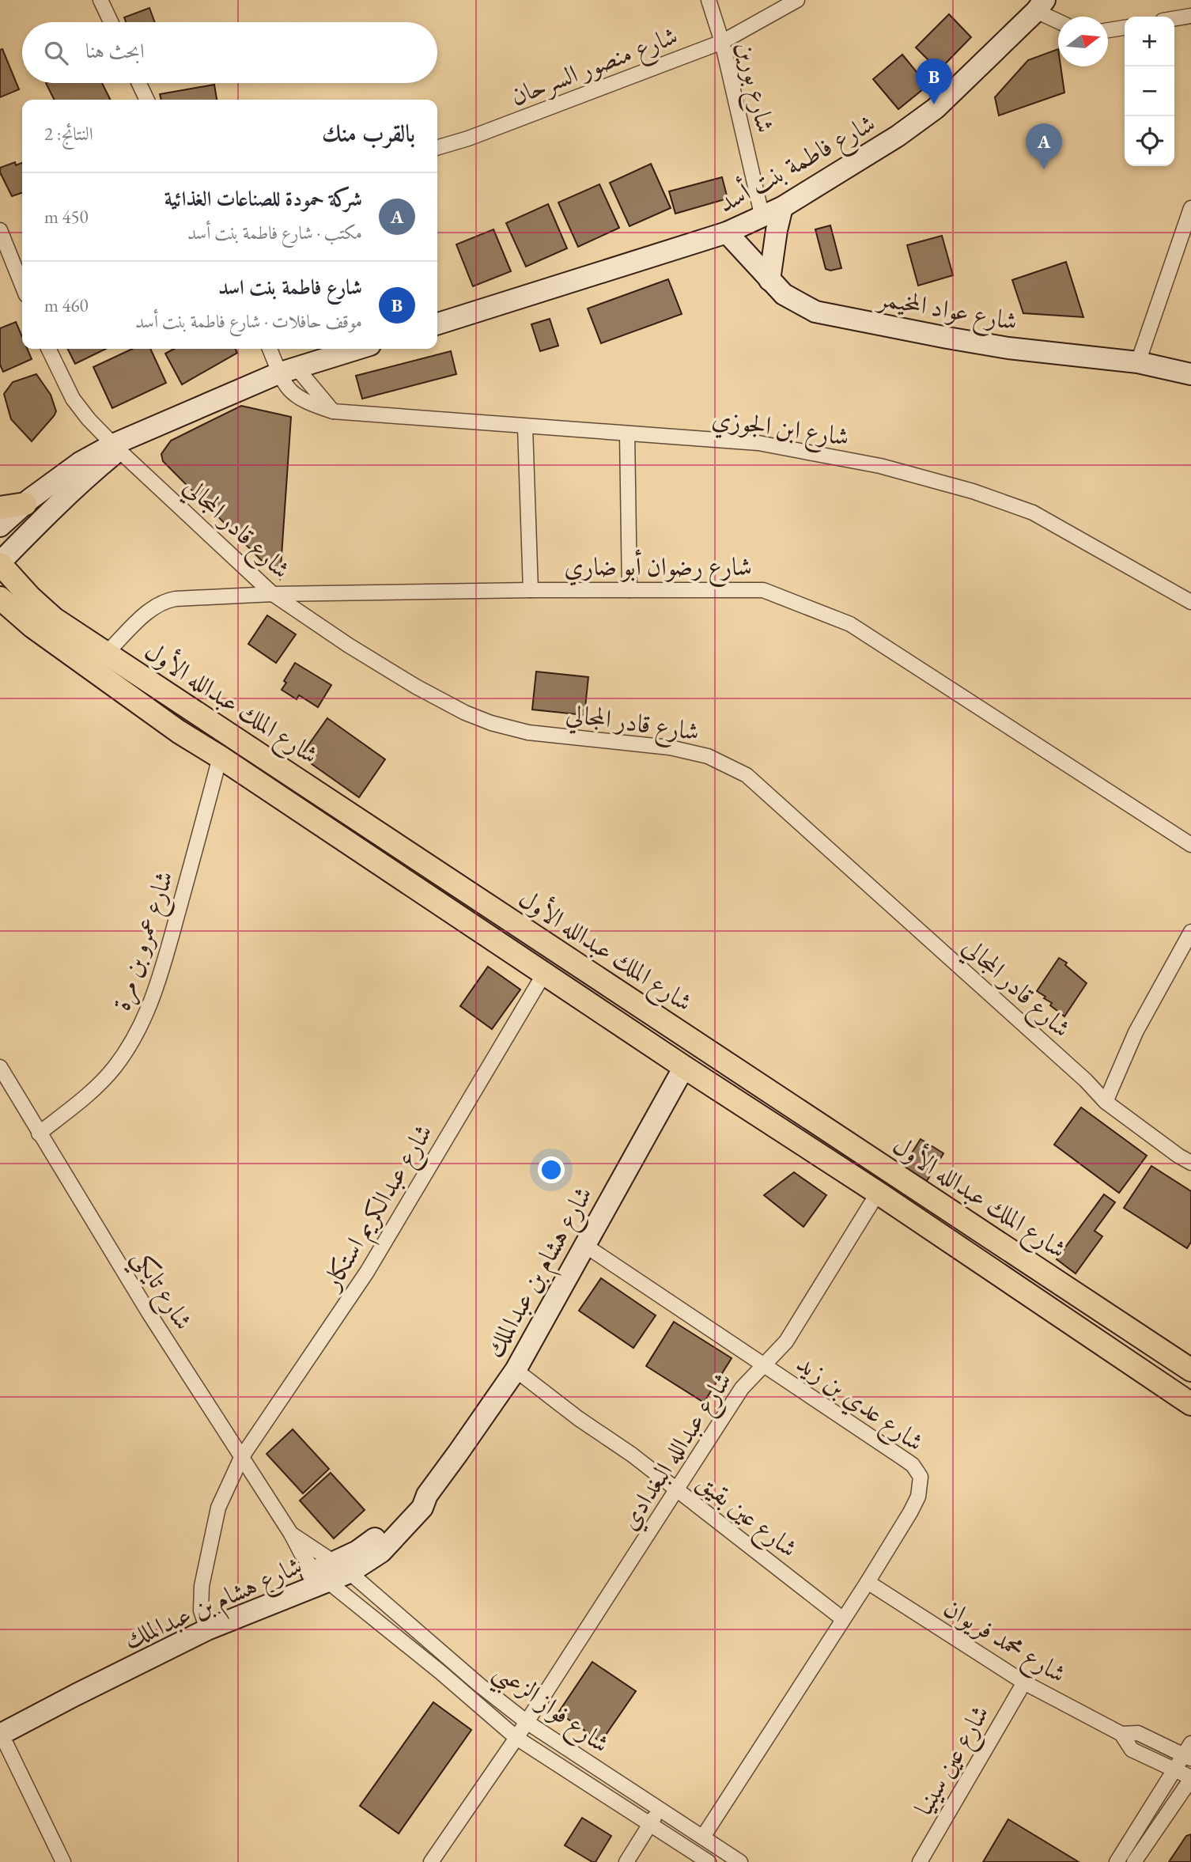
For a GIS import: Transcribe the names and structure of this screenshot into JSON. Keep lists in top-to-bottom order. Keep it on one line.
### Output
{"streets":{"main road":["شارع الملك عبدالله الأول"],"street":["شارع منصور السرحان","شارع بورين","شارع فاطمة بنت أسد","شارع عواد المخيمر","شارع ابن الجوزي","شارع قادر المجالي","شارع رضوان أبو ضاري","شارع عمرو بن مرة","شارع عبدالكريم استكار","شارع هشام بن عبدالملك","شارع تايكي","شارع عدي بن زيد","شارع عبدالله البغدادي","شارع عين بقيق","شارع محمد فريوان","شارع فواز الزعبي","شارع عين سينيا"]},"crossings":[["شارع منصور السرحان","شارع بورين"],["شارع بورين","شارع فاطمة بنت أسد"],["شارع فاطمة بنت أسد","شارع عواد المخيمر"],["شارع قادر المجالي","شارع رضوان أبو ضاري"],["شارع رضوان أبو ضاري","شارع الملك عبدالله الأول"],["شارع الملك عبدالله الأول","شارع عمرو بن مرة"],["شارع الملك عبدالله الأول","شارع عبدالكريم استكار"],["شارع الملك عبدالله الأول","شارع هشام بن عبدالملك"],["شارع الملك عبدالله الأول","شارع عبدالله البغدادي"],["شارع عمرو بن مرة","شارع تايكي"],["شارع عبدالكريم استكار","شارع هشام بن عبدالملك"],["شارع عبدالكريم استكار","شارع تايكي"],["شارع هشام بن عبدالملك","شارع تايكي"],["شارع هشام بن عبدالملك","شارع عدي بن زيد"],["شارع هشام بن عبدالملك","شارع عين بقيق"],["شارع هشام بن عبدالملك","شارع فواز الزعبي"],["شارع تايكي","شارع فواز الزعبي"],["شارع عدي بن زيد","شارع عبدالله البغدادي"],["شارع عدي بن زيد","شارع عين بقيق"],["شارع عدي بن زيد","شارع محمد فريوان"],["شارع عدي بن زيد","شارع فواز الزعبي"],["شارع عبدالله البغدادي","شارع عين بقيق"],["شارع عبدالله البغدادي","شارع فواز الزعبي"],["شارع محمد فريوان","شارع عين سينيا"]],"north":"right","page":{"map_buttons":["+","−"],"search":"ابحث هنا","pins":["B","A"],"heading":["بالقرب منك","النتائج: 2"],"list":[{"mark":"A","name":"شركة حمودة للصناعات الغذائية","note":"مكتب · شارع فاطمة بنت أسد","value":"450 m"},{"mark":"B","name":"شارع فاطمة بنت اسد","note":"موقف حافلات · شارع فاطمة بنت أسد","value":"460 m"}]}}
